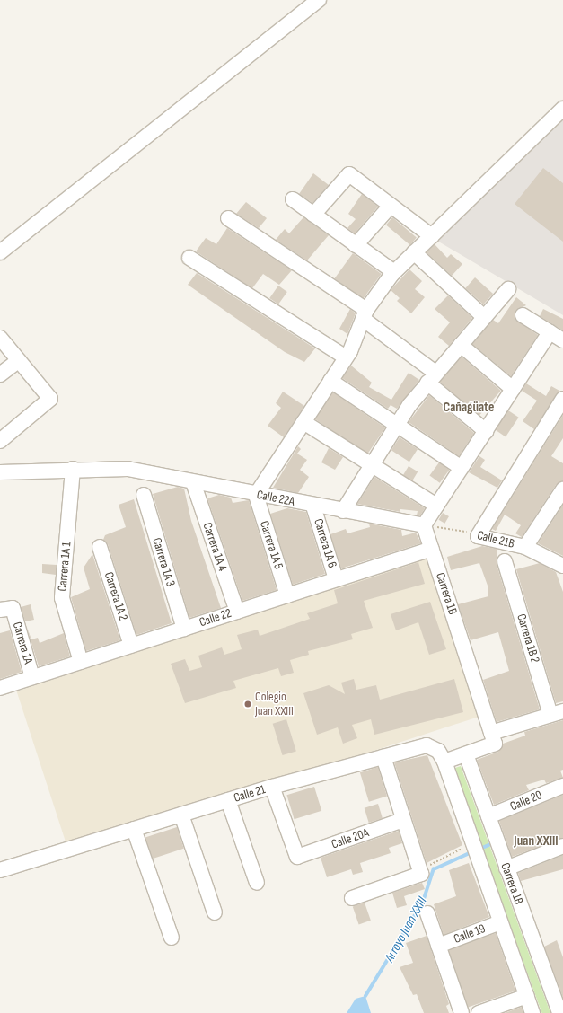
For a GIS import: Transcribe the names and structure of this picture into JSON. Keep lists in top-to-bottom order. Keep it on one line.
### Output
{"streets":{"street":["Calle 22A","Calle 21B","Carrera 1A 6","Carrera 1A 5","Carrera 1A 4","Carrera 1A 3","Carrera 1A 1","Carrera 1B","Carrera 1A 2","Calle 22","Carrera 1B 2","Carrera 1A","Calle 21","Calle 20","Calle 20A","Calle 19"]},"crossings":[["Calle 22A","Calle 21B"],["Calle 22A","Carrera 1A 6"],["Calle 22A","Carrera 1A 5"],["Calle 22A","Carrera 1A 4"],["Calle 22A","Carrera 1A 1"],["Calle 22A","Carrera 1B"],["Calle 21B","Carrera 1B"],["Carrera 1A 6","Calle 22"],["Carrera 1A 5","Calle 22"],["Carrera 1A 4","Calle 22"],["Carrera 1A 3","Calle 22"],["Carrera 1A 1","Calle 22"],["Carrera 1B","Calle 22"],["Carrera 1B","Calle 21"],["Carrera 1B","Calle 20"],["Carrera 1B","Calle 19"],["Carrera 1A 2","Calle 22"],["Calle 22","Carrera 1A"],["Calle 21","Calle 20A"]],"districts":["Cañagüate","Juan XXIII"],"water":["Arroyo Juan XXIII"],"places":["Colegio Juan XXIII"]}
